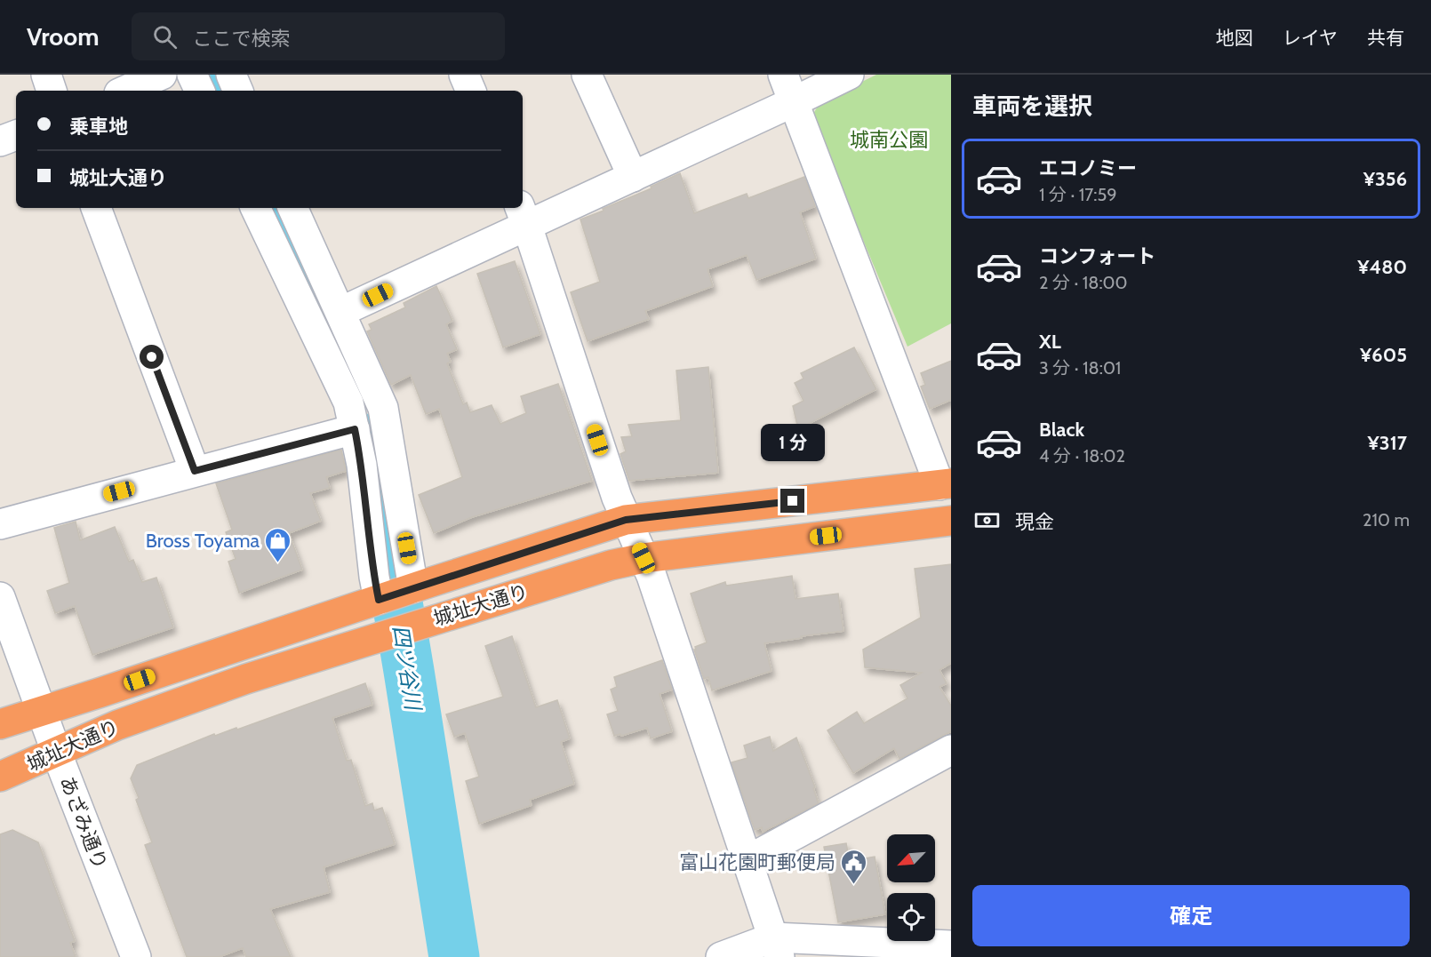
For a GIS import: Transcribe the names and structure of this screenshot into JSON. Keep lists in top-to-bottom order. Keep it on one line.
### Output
{"streets":{"highway":["城址大通り"],"street":["あざみ通り"]},"crossings":[["城址大通り","あざみ通り"]],"water":["四ツ谷川"],"parks":["城南公園"],"places":{"shop":["Bross Toyama"],"public building":["富山花園町郵便局"]},"north":"bottom left","page":{"header":"Vroom","search":"ここで検索","nav":["地図","レイヤ","共有"],"heading":"車両を選択","banner":["乗車地","城址大通り"],"list":[{"name":"エコノミー","note":"1 分 · 17:59","value":"¥356"},{"name":"コンフォート","note":"2 分 · 18:00","value":"¥480"},{"name":"XL","note":"3 分 · 18:01","value":"¥605"},{"name":"Black","note":"4 分 · 18:02","value":"¥317"}],"bubble":"1 分","pay":["現金","210 m"],"buttons":"確定"}}
